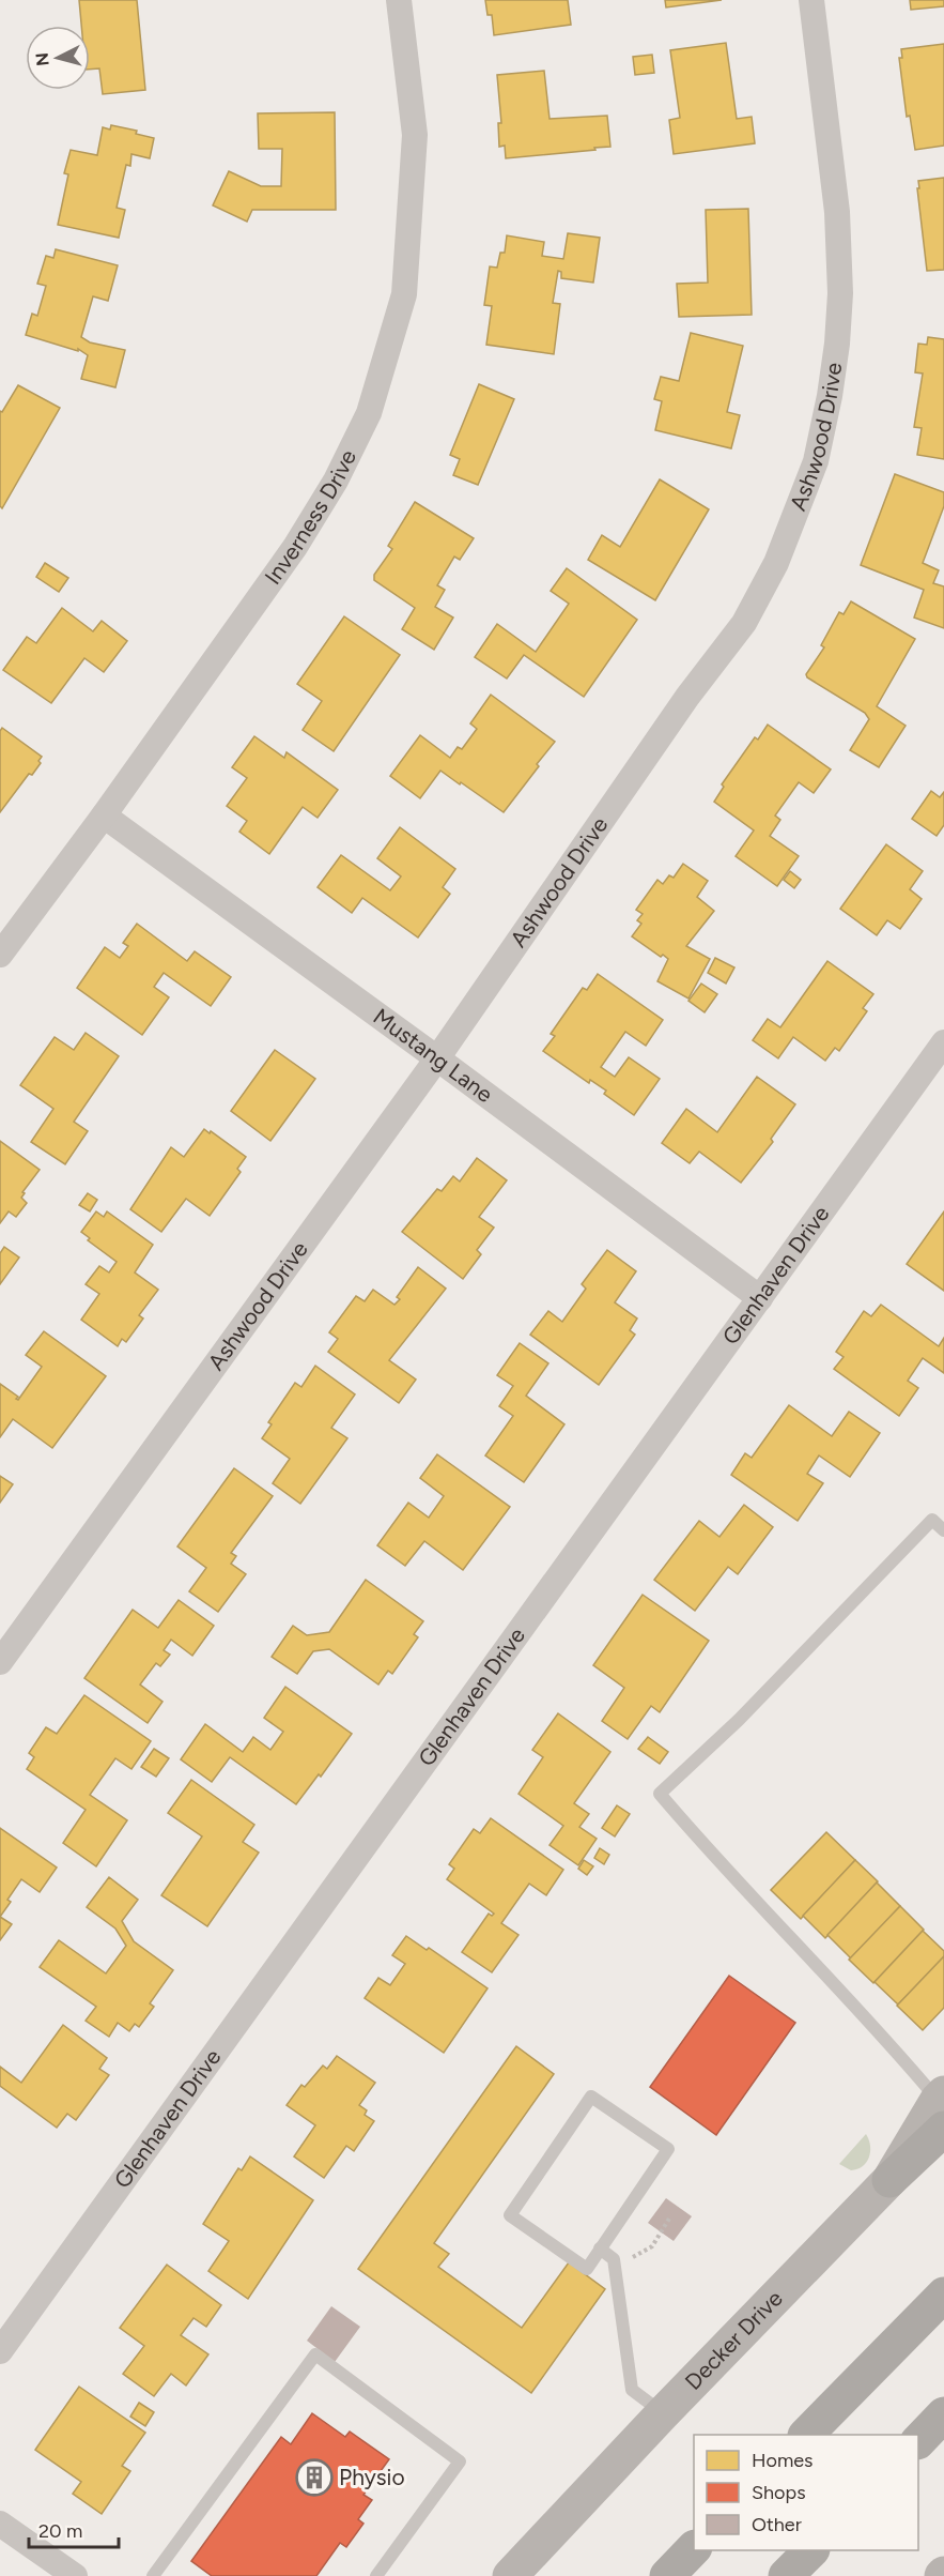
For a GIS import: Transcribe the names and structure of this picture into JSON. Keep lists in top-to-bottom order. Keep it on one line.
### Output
{"streets":{"main road":["Decker Drive"],"street":["Ashwood Drive","Inverness Drive","Mustang Lane","Glenhaven Drive"]},"crossings":[["Ashwood Drive","Mustang Lane"],["Inverness Drive","Mustang Lane"],["Mustang Lane","Glenhaven Drive"]],"places":{"building":["Physio"]},"legend":["Homes","Shops","Other"],"scale_bar":"20 m","north":"left"}
